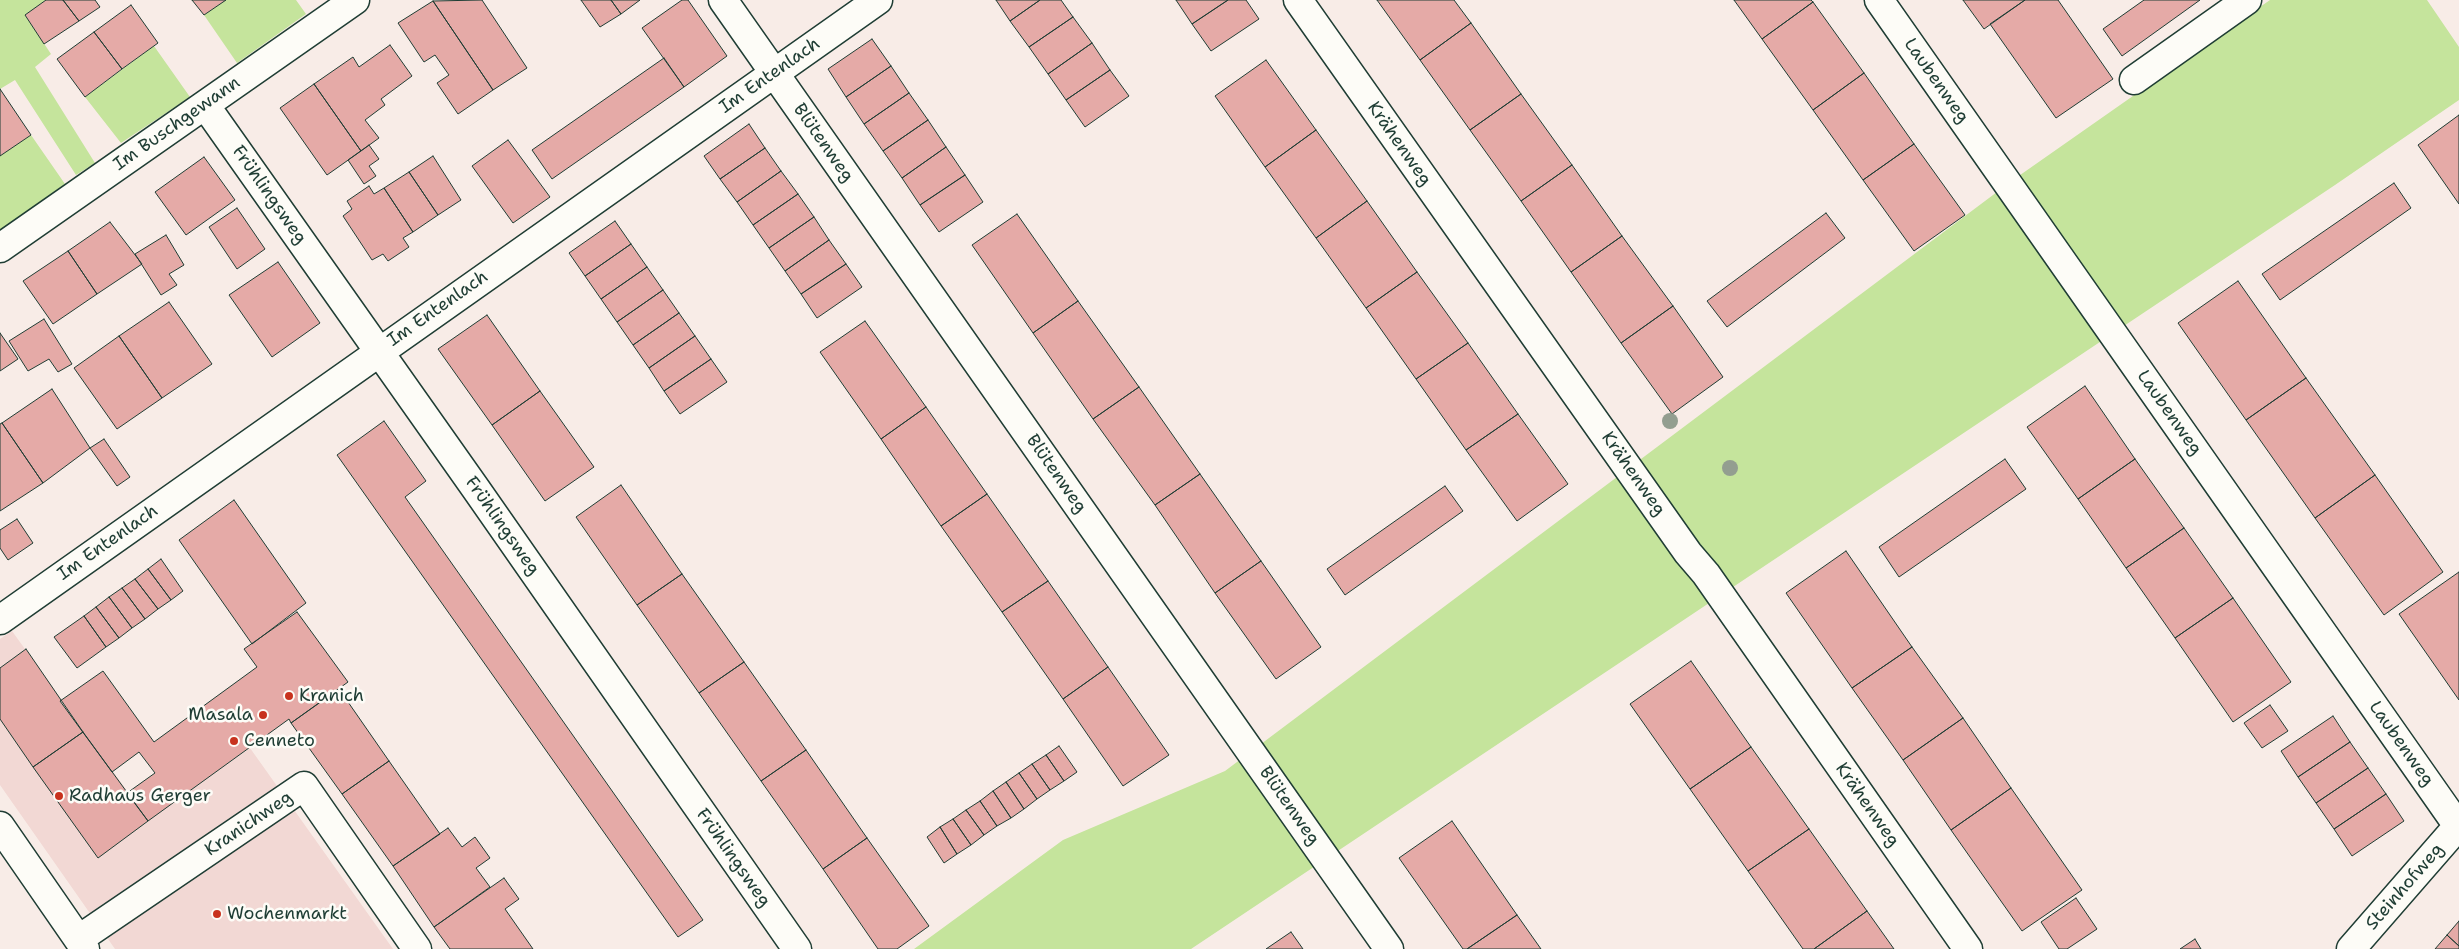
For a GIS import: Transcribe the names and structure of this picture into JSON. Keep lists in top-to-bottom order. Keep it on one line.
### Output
{"streets":{"street":["Im Entenlach","Laubenweg","Im Buschgewann","Blütenweg","Krähenweg","Frühlingsweg","Kranichweg","Steinhofweg"]},"crossings":[["Im Entenlach","Blütenweg"],["Im Entenlach","Frühlingsweg"],["Laubenweg","Steinhofweg"],["Im Buschgewann","Frühlingsweg"]],"places":["Kranich","Masala","Cenneto","Radhaus Gerger","Wochenmarkt"]}
